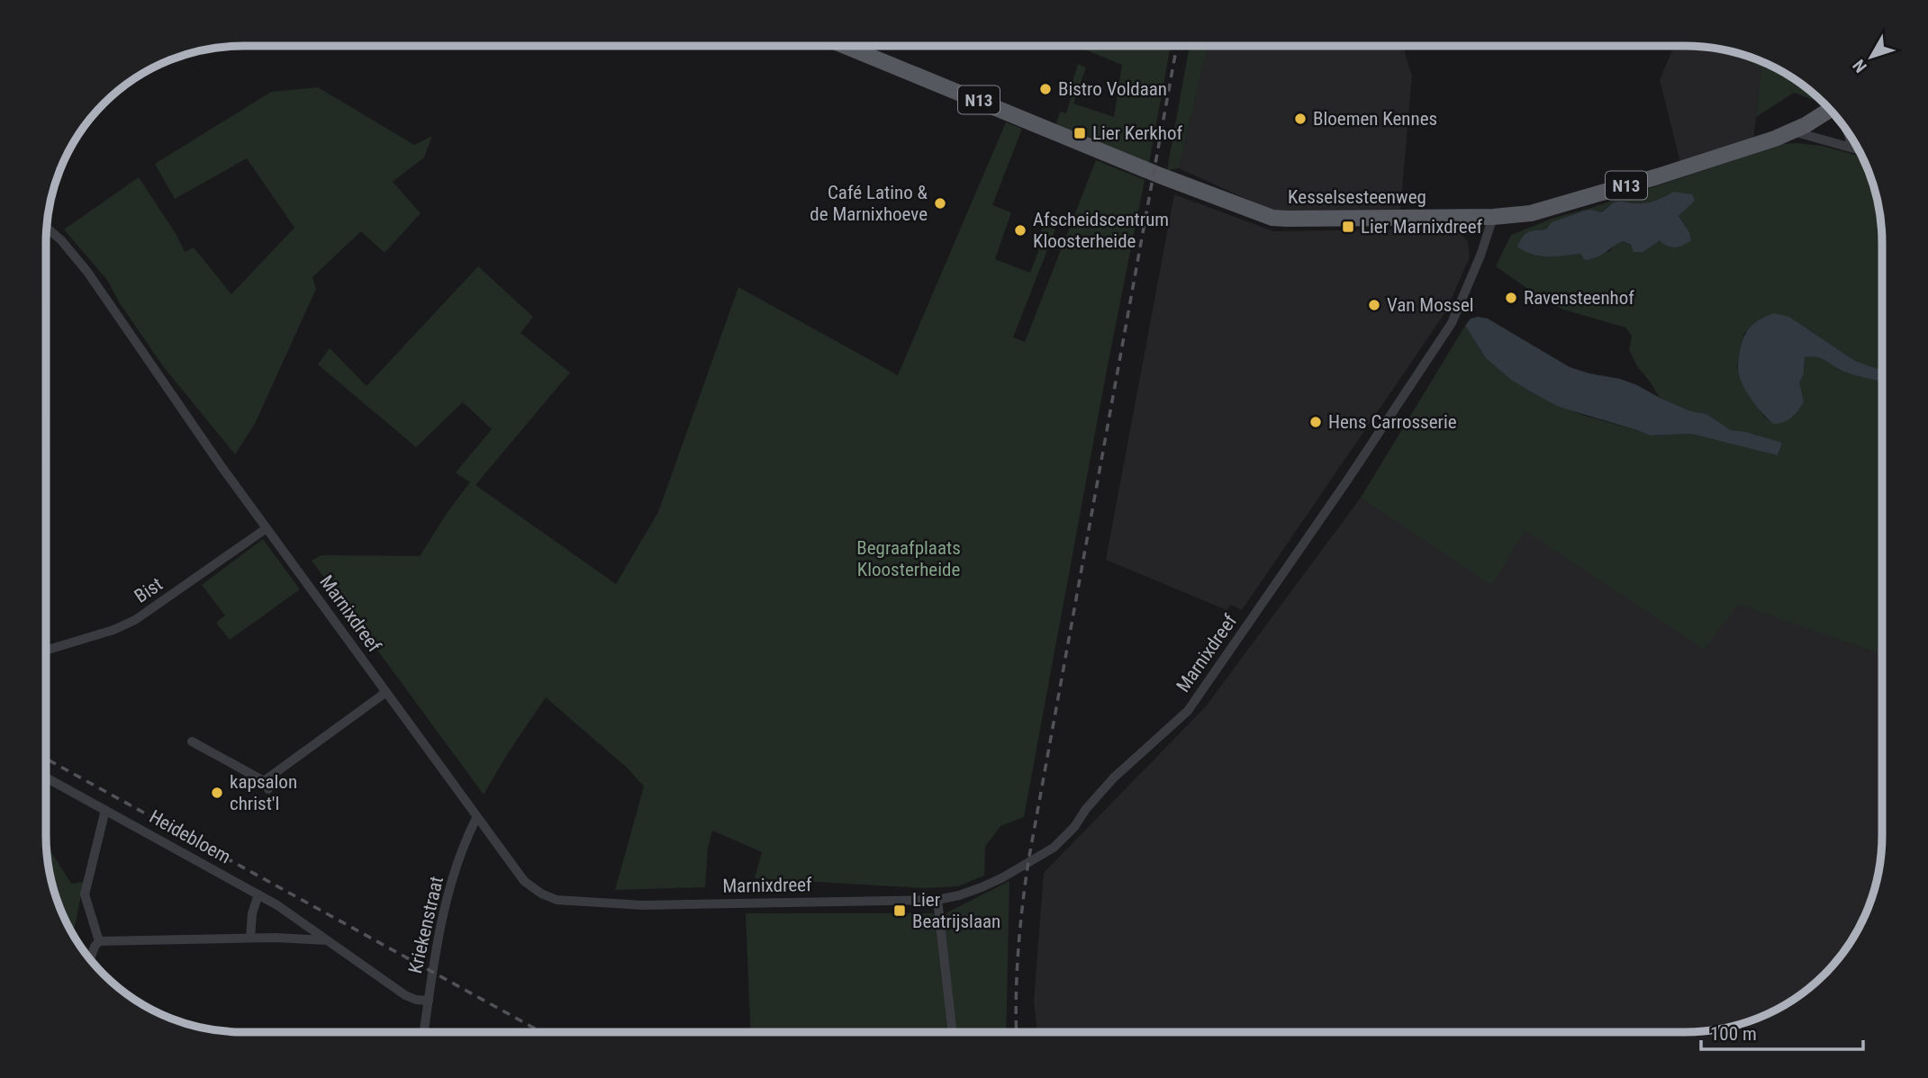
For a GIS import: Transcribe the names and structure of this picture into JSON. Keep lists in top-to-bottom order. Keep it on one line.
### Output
{"streets":{"main road":["N13","Kesselsesteenweg"],"street":["Bist","Marnixdreef","Heidebloem","Kriekenstraat"]},"crossings":[["Kesselsesteenweg","Marnixdreef"],["Bist","Marnixdreef"],["Marnixdreef","Kriekenstraat"],["Heidebloem","Kriekenstraat"]],"parks":["Begraafplaats Kloosterheide"],"places":{"other":["Bistro Voldaan","Bloemen Kennes","Café Latino & de Marnixhoeve","Afscheidscentrum Kloosterheide","Ravensteenhof","Van Mossel","Hens Carrosserie","kapsalon christ'l"],"transit":["Lier Kerkhof","Lier Marnixdreef","Lier Beatrijslaan"]},"scale_bar":"100 m","north":"bottom left"}
